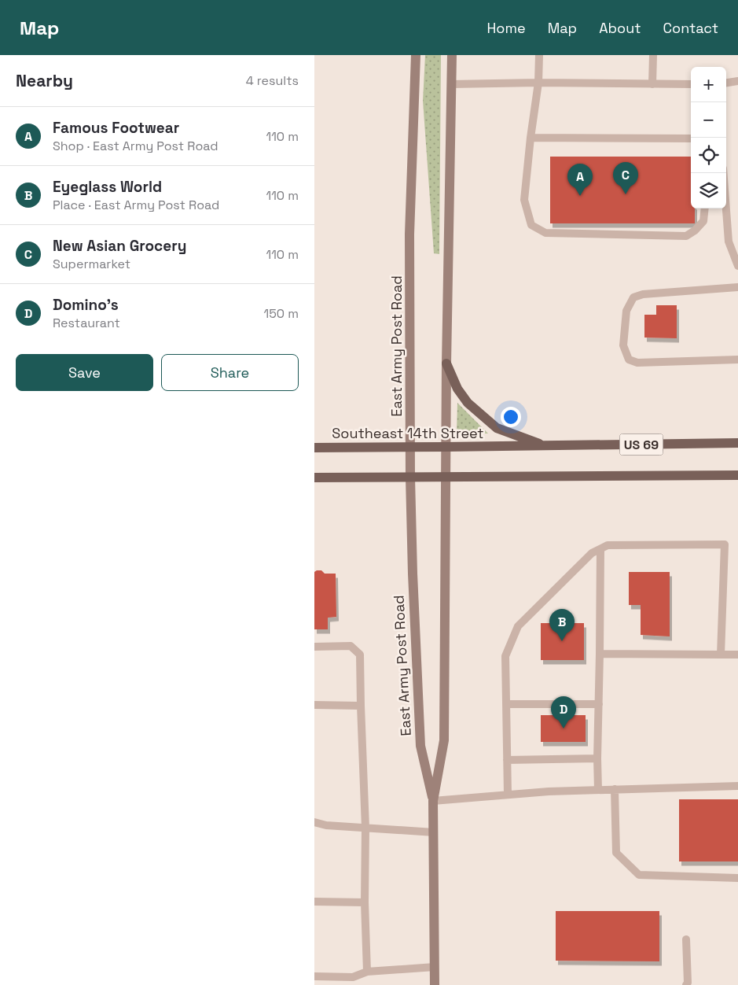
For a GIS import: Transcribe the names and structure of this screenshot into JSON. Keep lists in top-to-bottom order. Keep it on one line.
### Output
{"streets":{"main road":["East Army Post Road","Southeast 14th Street","US 69"]},"crossings":[["East Army Post Road","Southeast 14th Street"]],"page":{"header":"Map","nav":["Home","Map","About","Contact"],"heading":["Nearby","4 results"],"map_buttons":["+","−"],"list":[{"mark":"A","name":"Famous Footwear","note":"Shop · East Army Post Road","value":"110 m"},{"mark":"B","name":"Eyeglass World","note":"Place · East Army Post Road","value":"110 m"},{"mark":"C","name":"New Asian Grocery","note":"Supermarket","value":"110 m"},{"mark":"D","name":"Domino's","note":"Restaurant","value":"150 m"}],"pins":["C","A","B","D"],"buttons":["Save","Share"]}}
